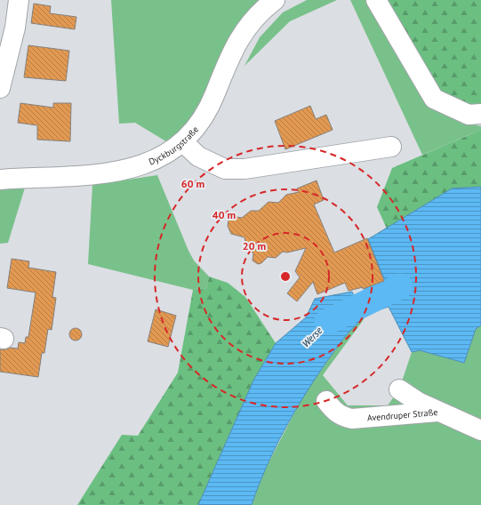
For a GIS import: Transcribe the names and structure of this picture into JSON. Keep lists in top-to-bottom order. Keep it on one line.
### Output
{"streets":{"street":["Dyckburgstraße","Avendruper Straße"]},"water":["Werse"],"rings":["60 m","40 m","20 m"]}
